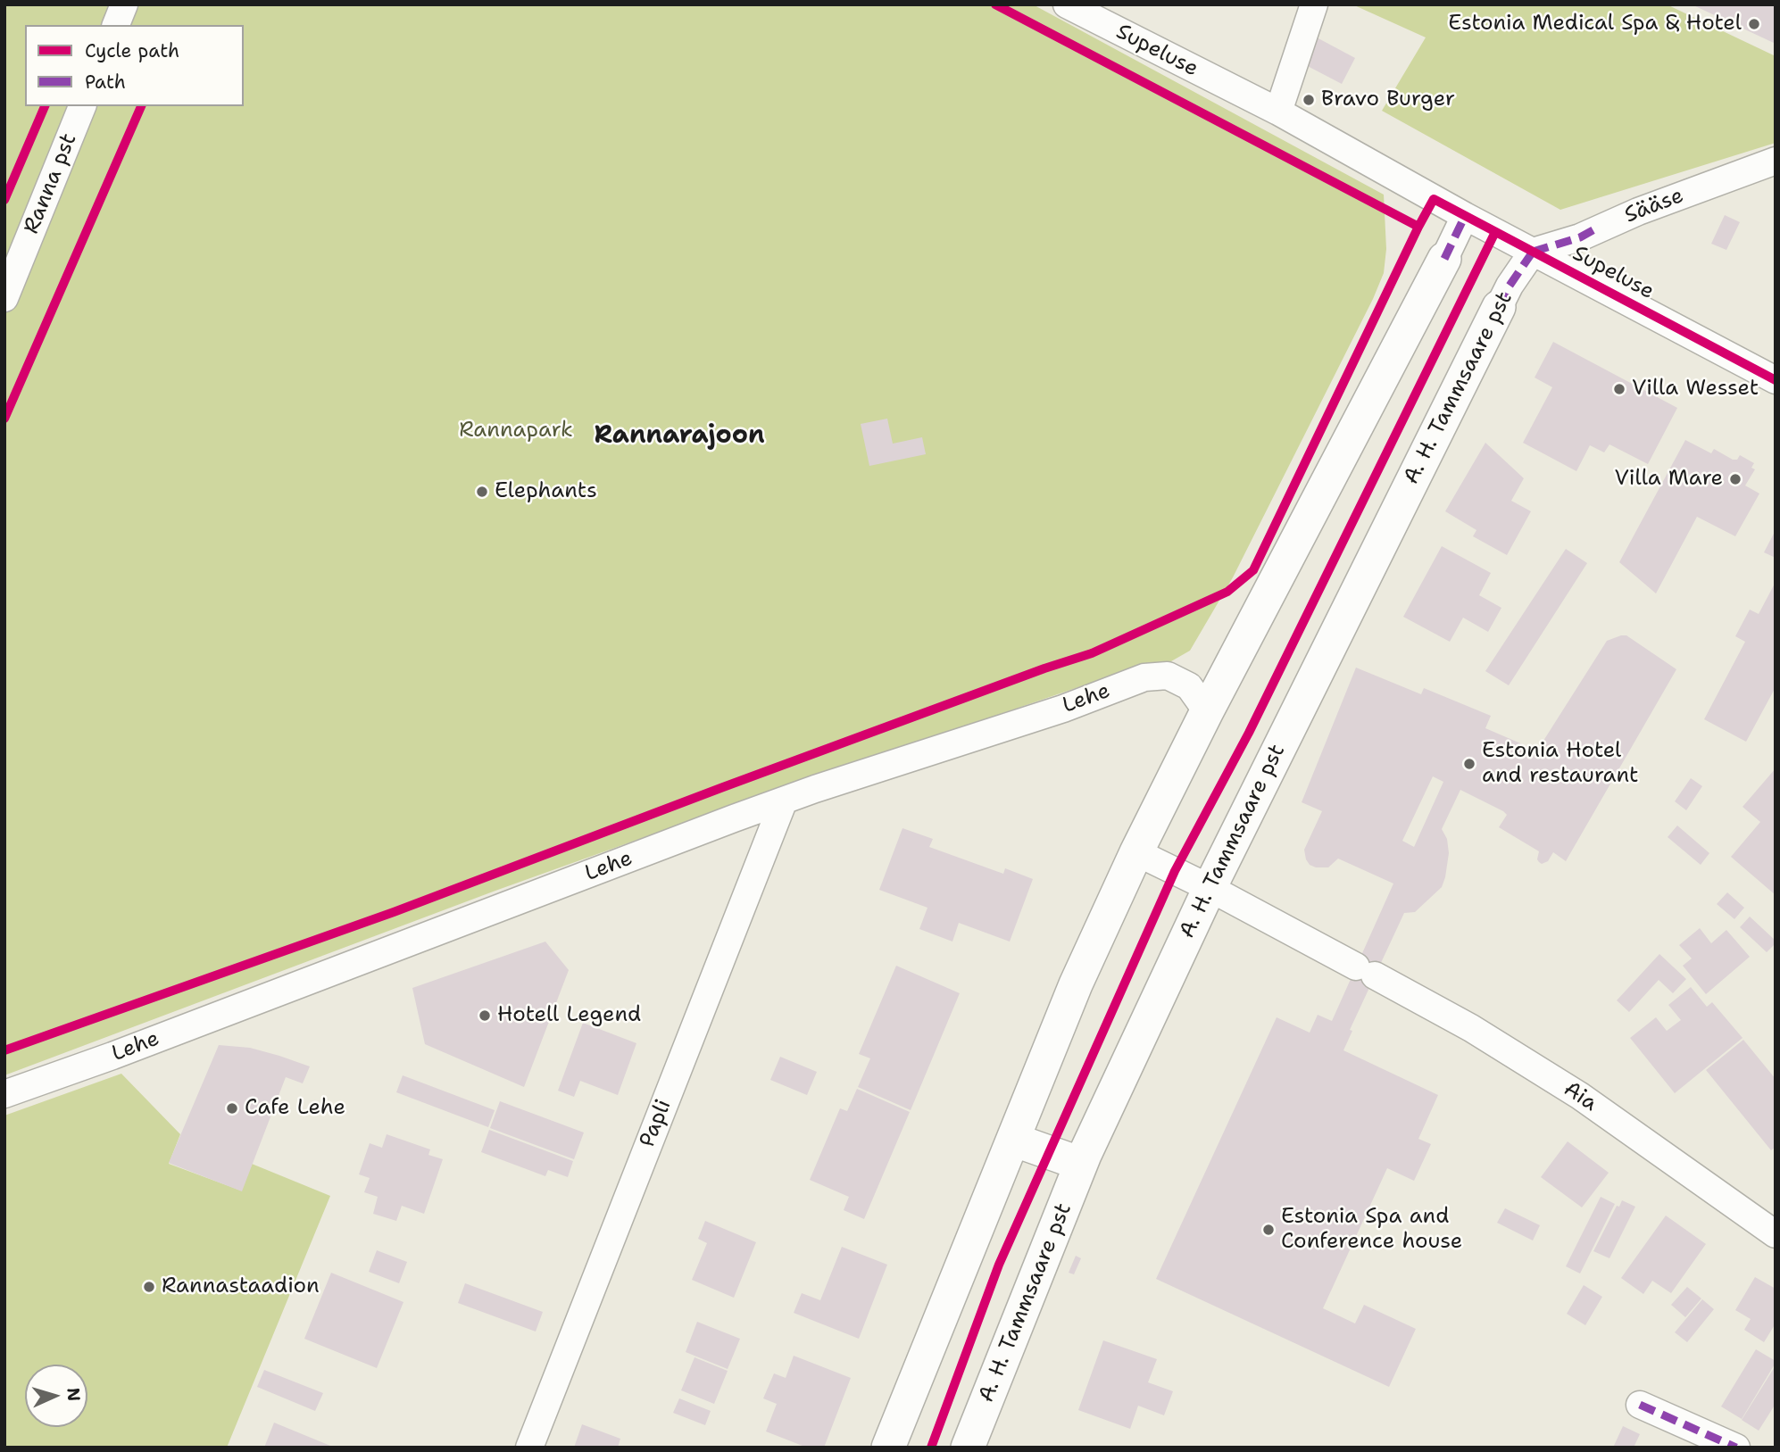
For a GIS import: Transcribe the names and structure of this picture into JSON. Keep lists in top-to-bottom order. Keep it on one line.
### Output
{"streets":{"street":["Supeluse","Ranna pst","Sääse","A. H. Tammsaare pst","Lehe","Aia","Papli"]},"crossings":[["Supeluse","Sääse"],["Supeluse","A. H. Tammsaare pst"],["Sääse","A. H. Tammsaare pst"],["A. H. Tammsaare pst","Aia"],["Lehe","Papli"]],"districts":["Rannarajoon"],"parks":["Rannapark"],"places":["Estonia Medical Spa & Hotel","Bravo Burger","Villa Wesset","Villa Mare","Elephants","Estonia Hotel and restaurant","Hotell Legend","Cafe Lehe","Estonia Spa and Conference house","Rannastaadion"],"legend":["Cycle path","Path"],"north":"right"}
